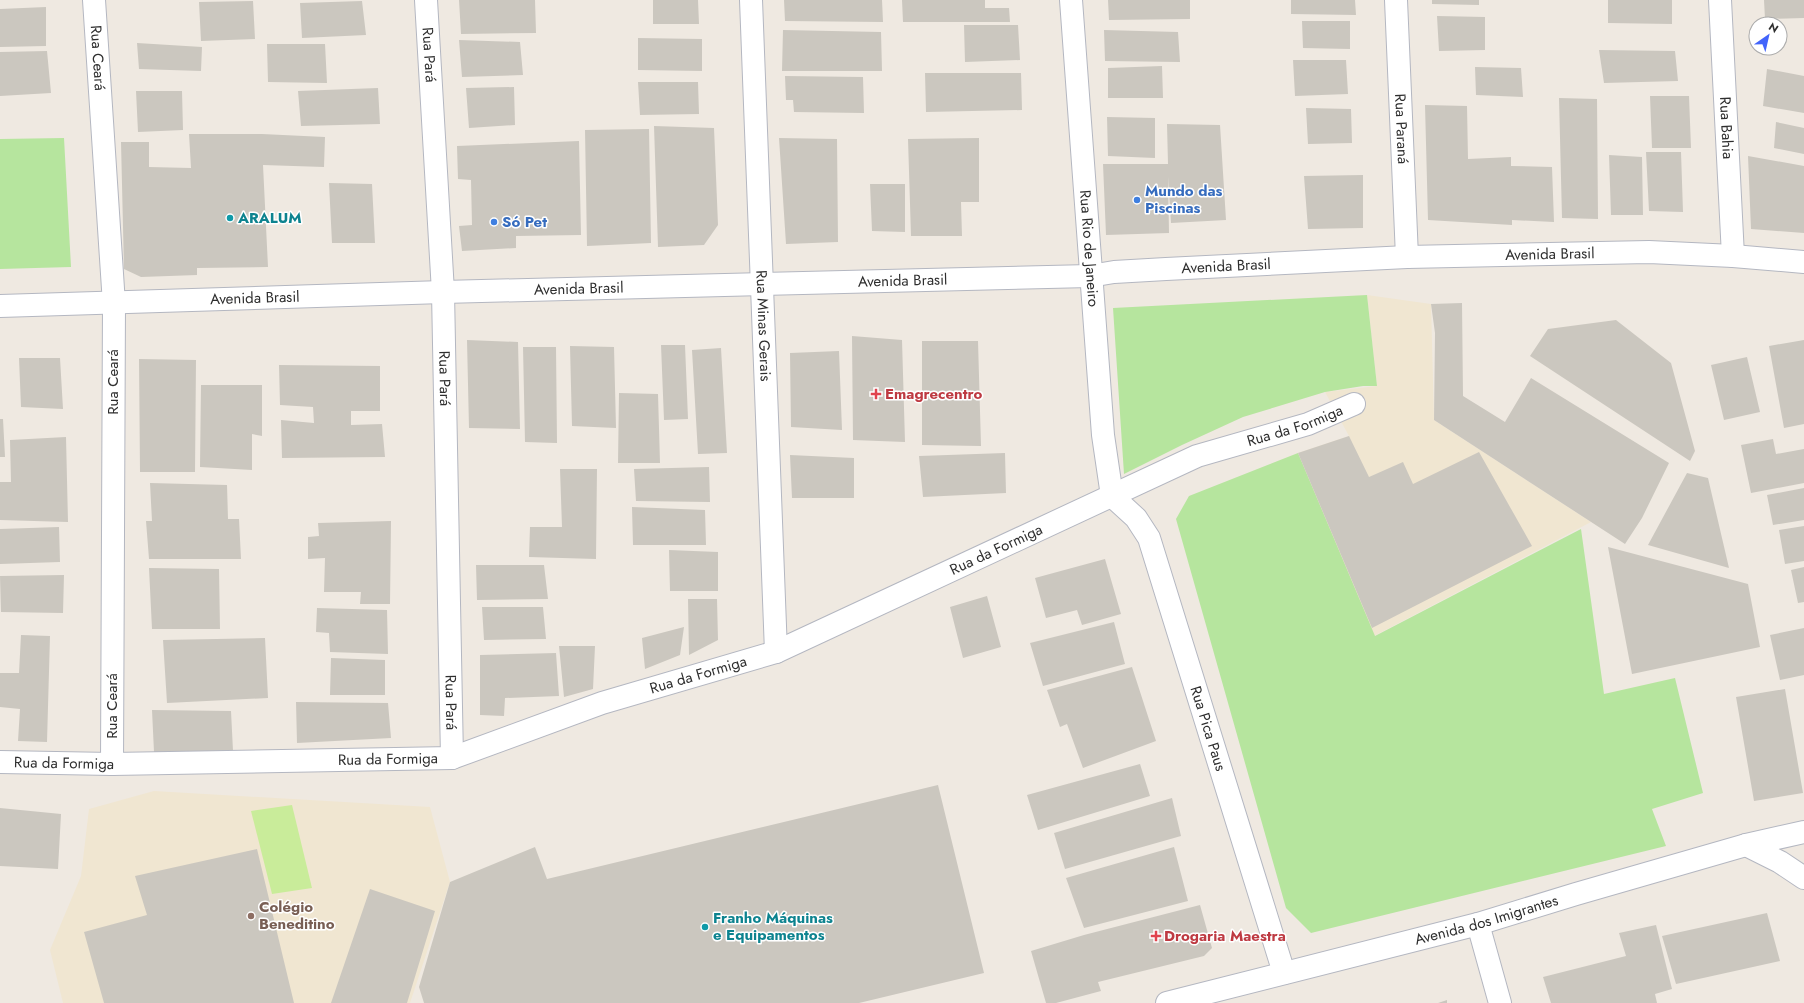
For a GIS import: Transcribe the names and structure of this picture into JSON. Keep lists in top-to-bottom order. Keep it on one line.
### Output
{"streets":{"street":["Rua Pará","Rua Ceará","Rua Bahia","Rua Paraná","Rua Rio de Janeiro","Avenida Brasil","Rua Minas Gerais","Rua da Formiga","Rua Pica Paus","Avenida dos Imigrantes"]},"crossings":[["Rua Pará","Avenida Brasil"],["Rua Pará","Rua da Formiga"],["Rua Ceará","Avenida Brasil"],["Rua Ceará","Rua da Formiga"],["Rua Bahia","Avenida Brasil"],["Rua Paraná","Avenida Brasil"],["Rua Rio de Janeiro","Avenida Brasil"],["Rua Rio de Janeiro","Rua da Formiga"],["Rua Rio de Janeiro","Rua Pica Paus"],["Avenida Brasil","Rua Minas Gerais"],["Rua Minas Gerais","Rua da Formiga"],["Rua da Formiga","Rua Pica Paus"],["Rua Pica Paus","Avenida dos Imigrantes"]],"places":{"other":["Mundo das Piscinas","ARALUM","Só Pet","Colégio Beneditino","Franho Máquinas e Equipamentos"],"health":["Emagrecentro","Drogaria Maestra"]},"north":"top right"}
